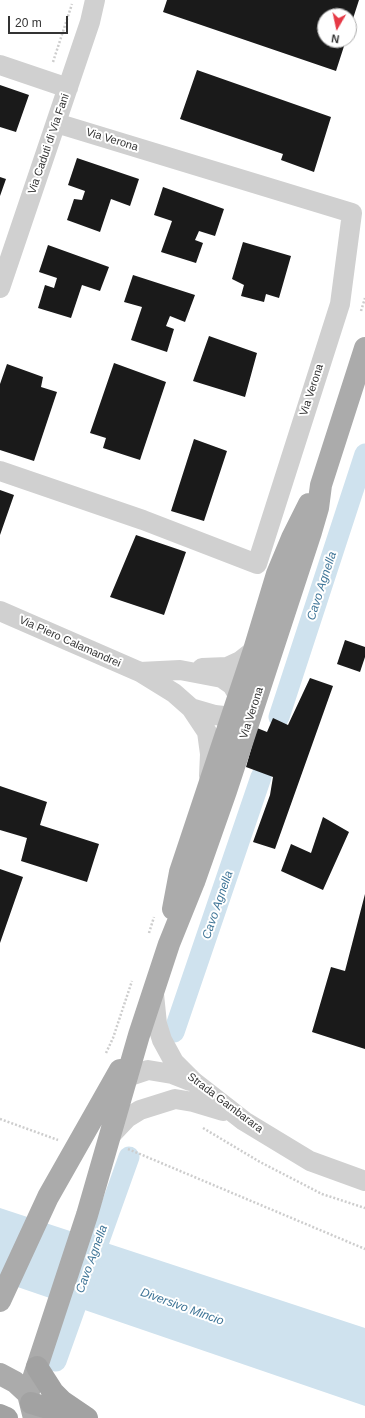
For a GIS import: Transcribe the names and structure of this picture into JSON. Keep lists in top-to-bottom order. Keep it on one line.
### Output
{"streets":{"main road":["Via Verona"],"street":["Via Caduti di Via Fani","Via Piero Calamandrei","Strada Gambarara"]},"crossings":[["Via Verona","Via Caduti di Via Fani"],["Via Verona","Via Piero Calamandrei"],["Via Verona","Strada Gambarara"]],"water":["Cavo Agnella","Diversivo Mincio"],"scale_bar":"20 m","north":"bottom"}
